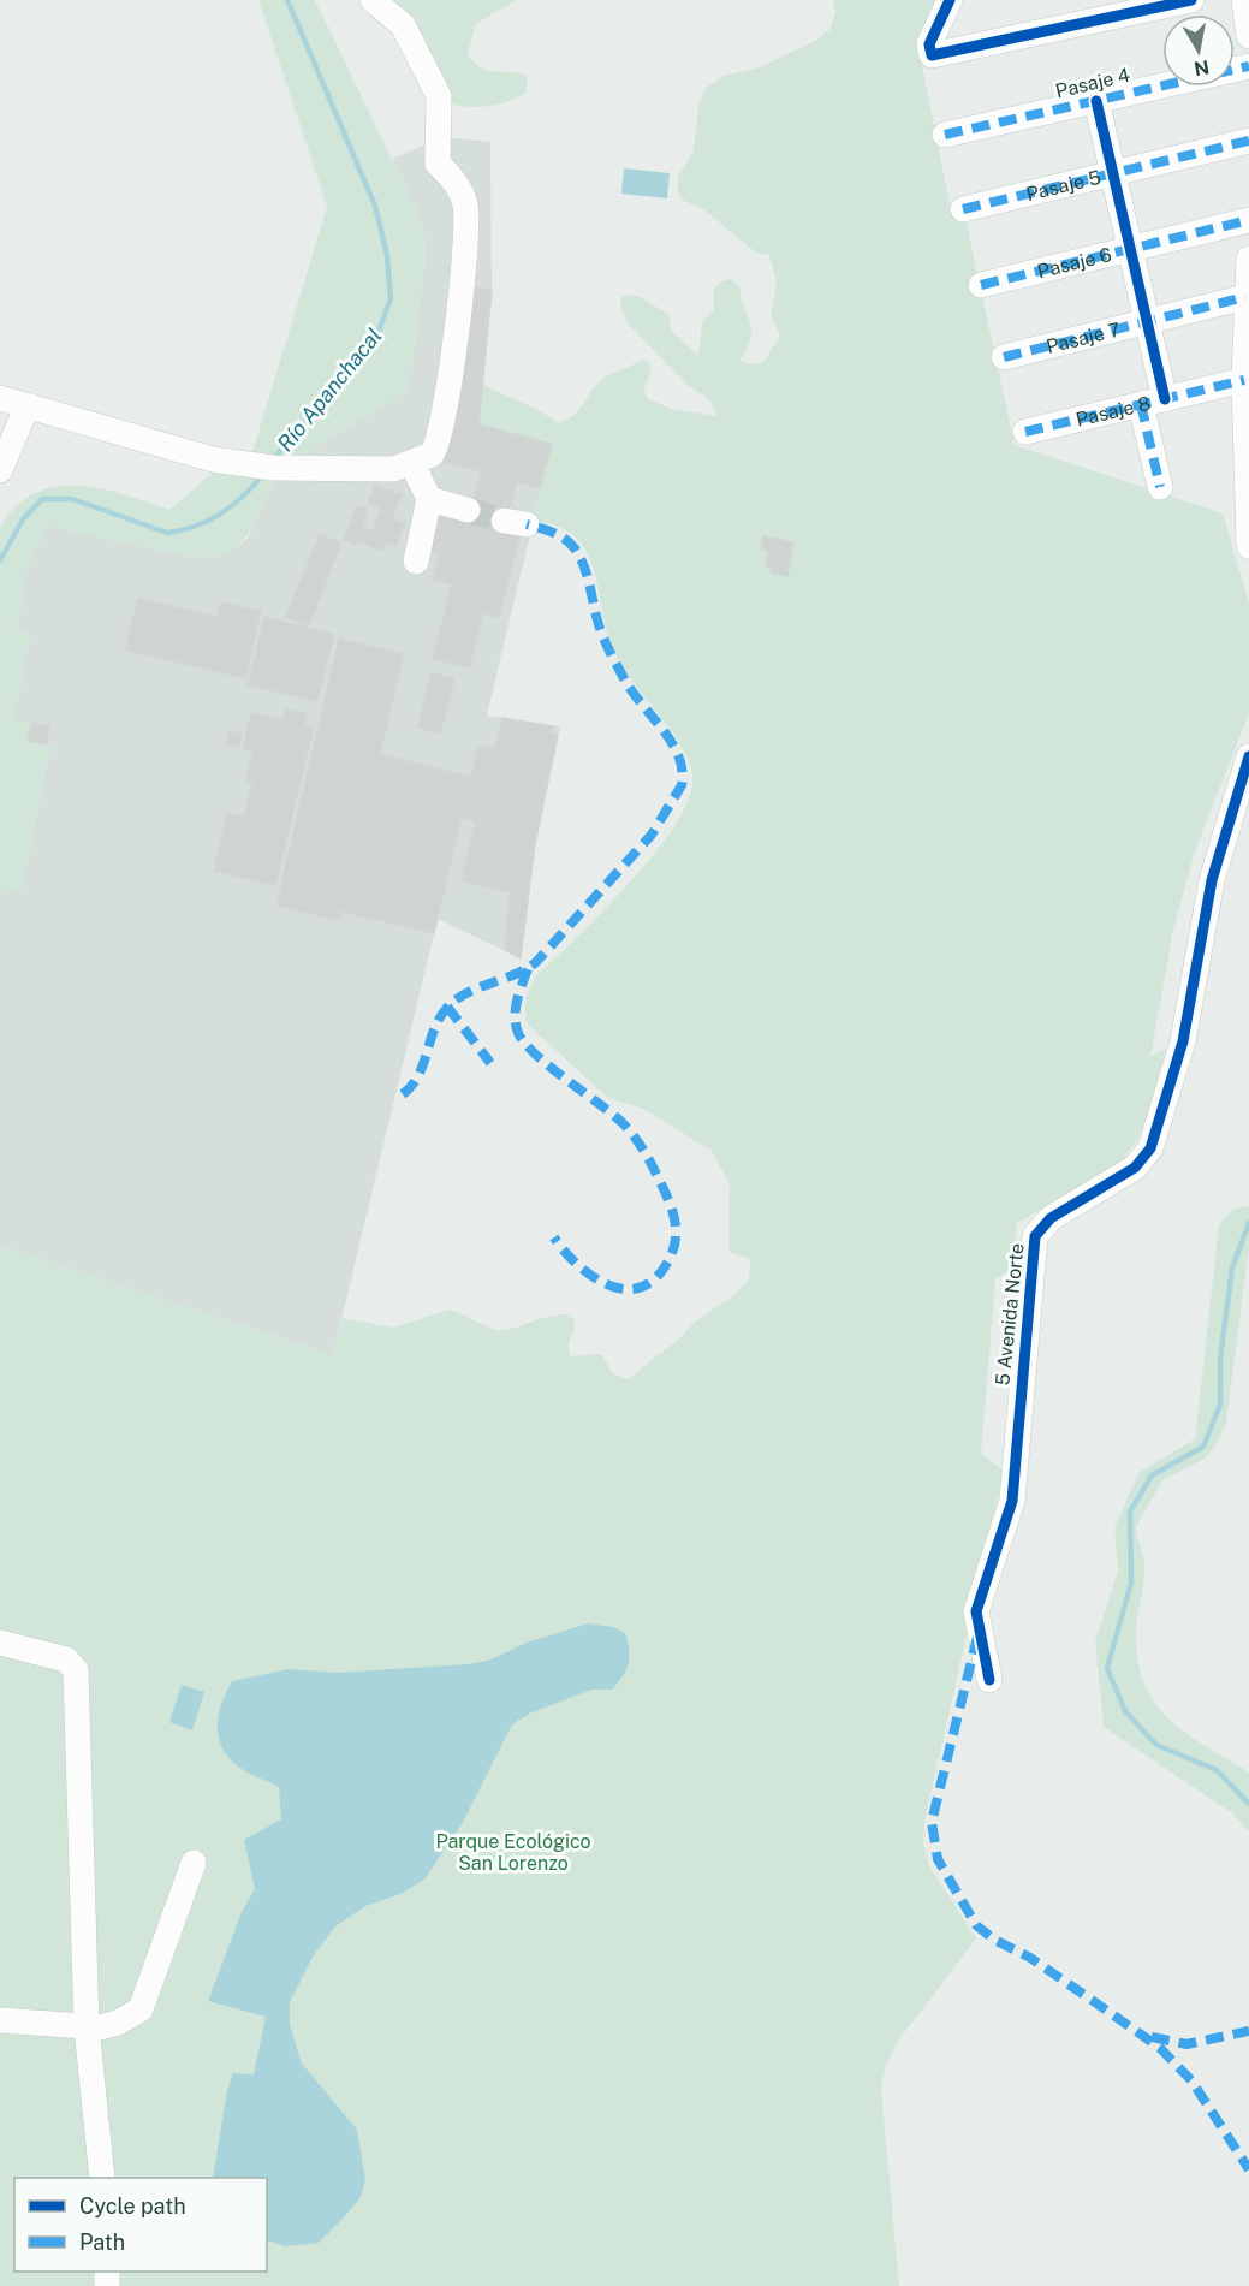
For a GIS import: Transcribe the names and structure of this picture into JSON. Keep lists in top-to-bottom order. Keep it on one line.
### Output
{"streets":{"street":["Pasaje 4","Pasaje 5","Pasaje 6","Pasaje 7","Pasaje 8","5 Avenida Norte"]},"water":["Río Apanchacal"],"parks":["Parque Ecológico San Lorenzo"],"legend":["Cycle path","Path"],"north":"bottom"}
